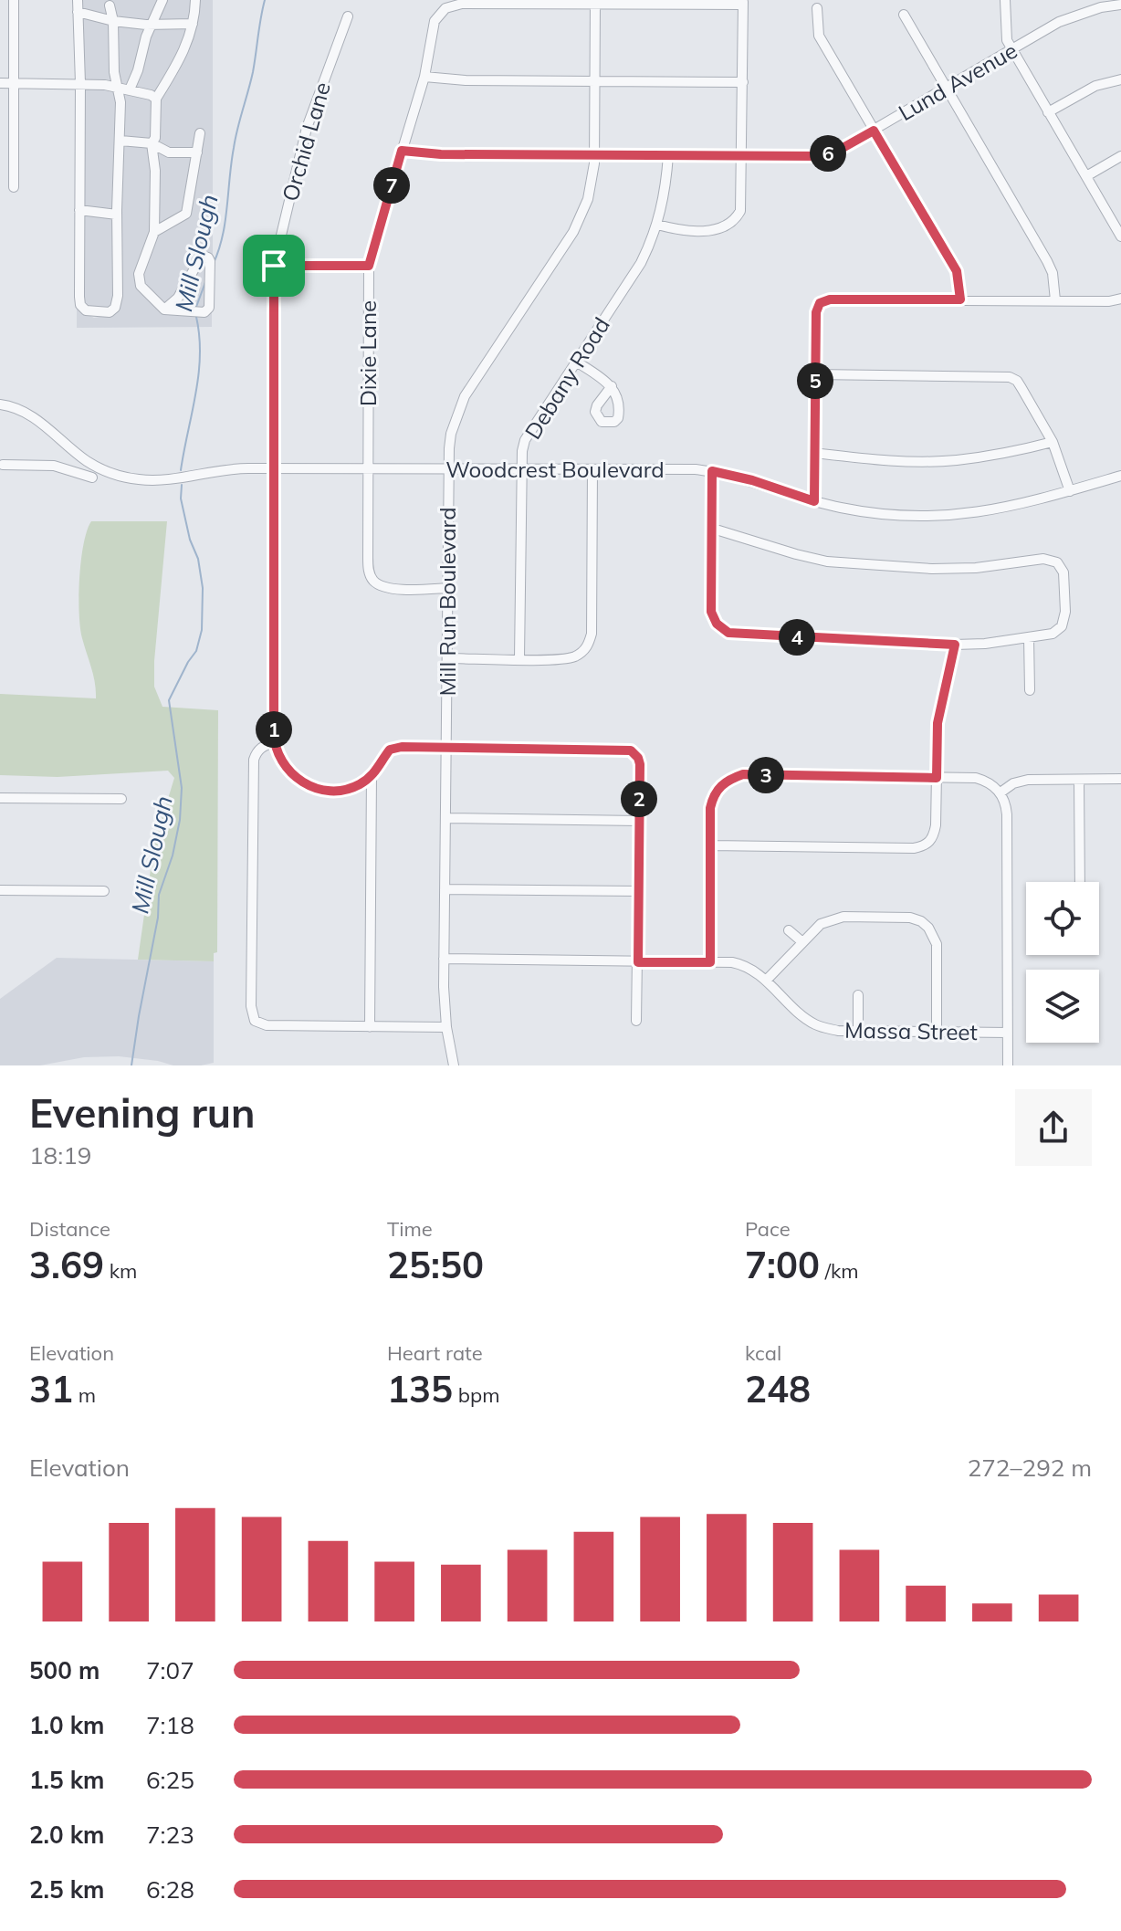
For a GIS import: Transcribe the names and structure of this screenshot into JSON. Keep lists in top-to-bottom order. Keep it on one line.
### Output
{"streets":{"street":["Lund Avenue","Orchid Lane","Dixie Lane","Debany Road","Woodcrest Boulevard","Mill Run Boulevard","Massa Street"]},"crossings":[["Lund Avenue","Dixie Lane"],["Lund Avenue","Debany Road"],["Lund Avenue","Mill Run Boulevard"],["Orchid Lane","Woodcrest Boulevard"],["Orchid Lane","Mill Run Boulevard"],["Dixie Lane","Woodcrest Boulevard"],["Dixie Lane","Mill Run Boulevard"],["Debany Road","Woodcrest Boulevard"],["Woodcrest Boulevard","Mill Run Boulevard"],["Mill Run Boulevard","Massa Street"]],"water":["Mill Slough"],"page":{"pins":["6","7","5","4","1","3","2"],"heading":["Evening run","18:19"],"stats":[["Distance","3.69 km"],["Time","25:50"],["Pace","7:00 /km"],["Elevation","31 m"],["Heart rate","135 bpm"],["kcal","248"]],"chart":["Elevation","272–292 m"],"list":[{"name":"500 m","note":"7:07"},{"name":"1.0 km","note":"7:18"},{"name":"1.5 km","note":"6:25"},{"name":"2.0 km","note":"7:23"},{"name":"2.5 km","note":"6:28"}]}}
